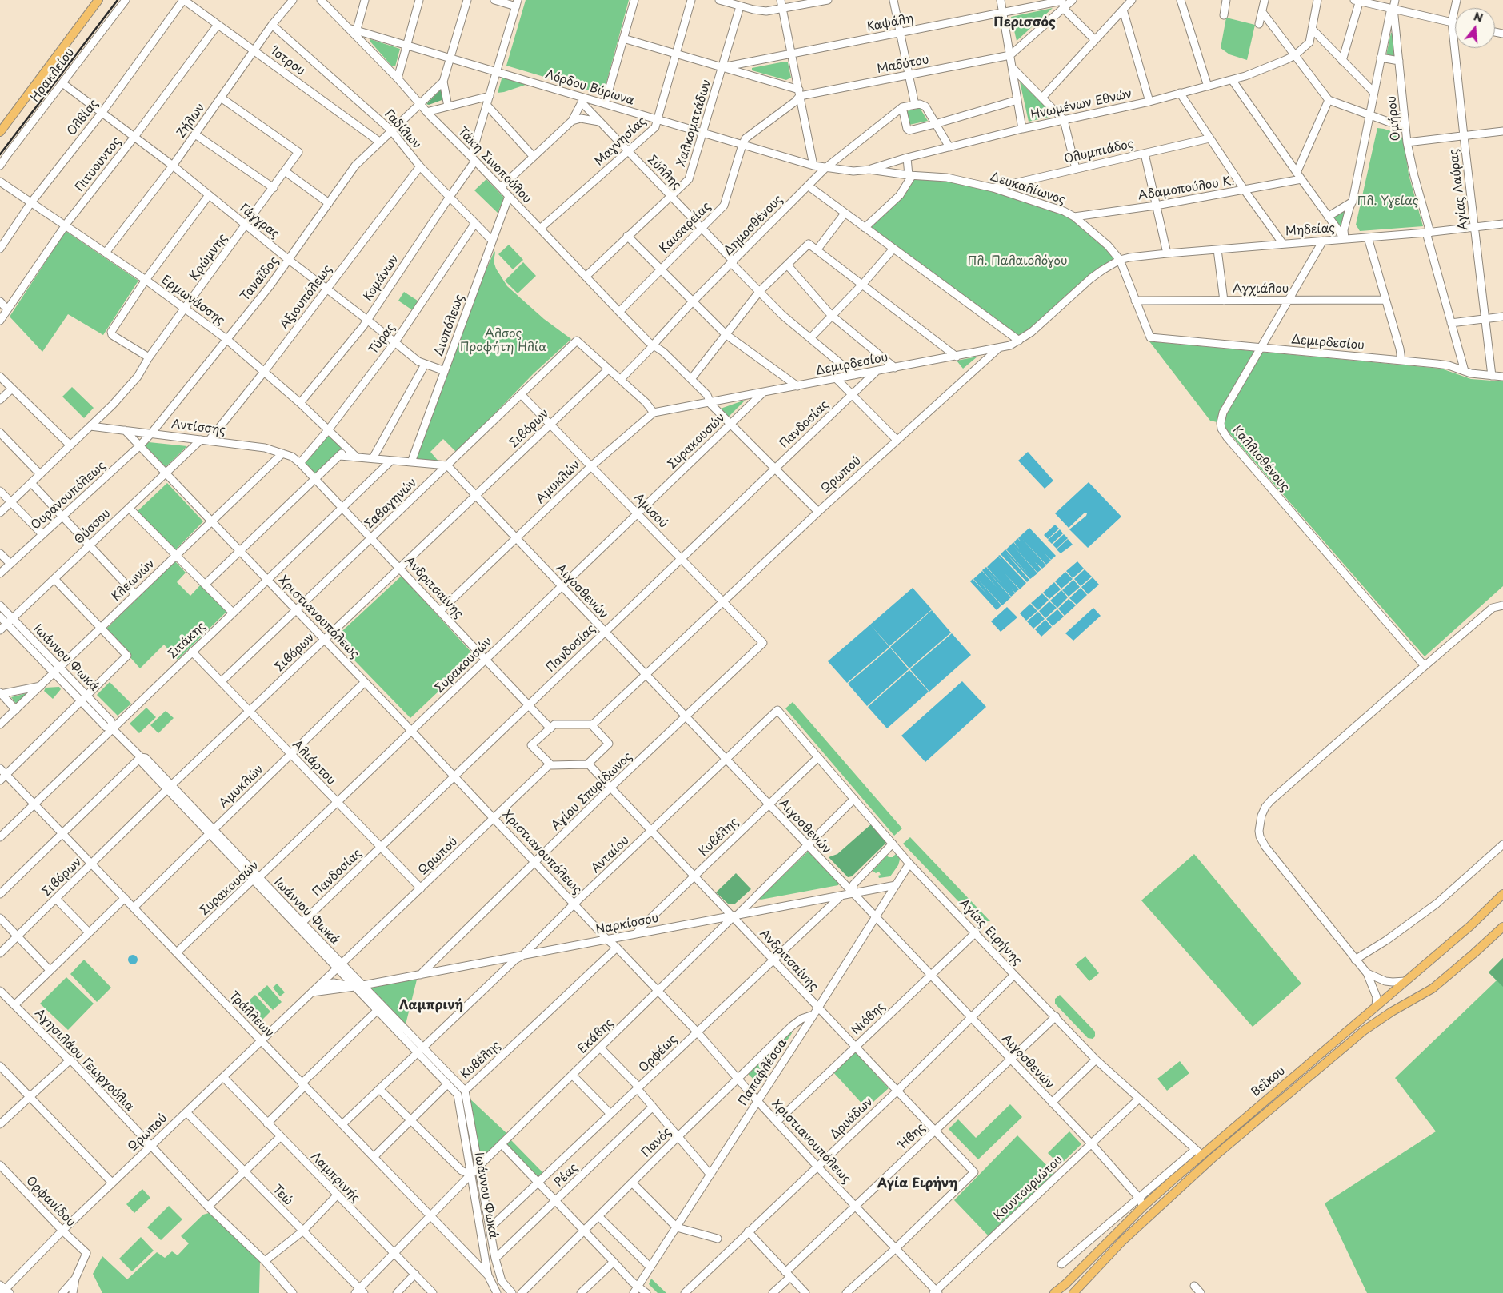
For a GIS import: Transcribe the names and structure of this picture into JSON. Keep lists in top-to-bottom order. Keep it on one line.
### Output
{"streets":{"main road":["Ηρακλείου","Βεΐκου"],"street":["Καψάλη","Ίστρου","Μαδύτου","Λόρδου Βύρωνα","Ηνωμένων Εθνών","Ολβίας","Ομήρου","Ζήλων","Χαλκοματάδων","Γαδίλων","Μαγνησίας","Ολυμπιάδος","Πιτυουντος","Τάκη Σινοπούλου","Σύλλης","Δευκαλίωνος","Αδαμοπούλου Κ.","Αγίας Λαύρας","Γάγγρας","Δημοσθένους","Καισαρείας","Μηδείας","Κρώμνης","Κομάνων","Ταναΐδος","Αγχιάλου","Αξιουπόλεως","Ερμωνάσσης","Διοπόλεως","Τύρας","Δεμιρδεσίου","Πανδοσίας","Αντίσσης","Σιβόρων","Συρακουσών","Καλλισθένους","Ωρωπού","Αμυκλών","Ουρανουπόλεως","Σαβαγηνών","Αμισού","Θύσσου","Κλεωνών","Ανδριτσαίνης","Αιγοσθενών","Χριστιανουπόλεως","Σιτάκης","Ιωάννου Φωκά","Αλιάρτου","Αγίου Σπυρίδωνος","Κυβέλης","Ανταίου","Ναρκίσσου","Αγίας Ειρήνης","Τράλλεων","Νιόβης","Εκάβης","Ορφέως","Αγησιλάου Γεωργούλια","Παπαφλέσσα","Δρυάδων","Ήβης","Πανός","Ρέας","Λαμπρινής","Κουντουριώτου","Τεώ","Ορφανίδου"]},"crossings":[["Καψάλη","Χαλκοματάδων"],["Ίστρου","Ολβίας"],["Ίστρου","Ζήλων"],["Ίστρου","Πιτυουντος"],["Ίστρου","Ταναΐδος"],["Ηρακλείου","Γάγγρας"],["Λόρδου Βύρωνα","Χαλκοματάδων"],["Λόρδου Βύρωνα","Μαγνησίας"],["Λόρδου Βύρωνα","Τάκη Σινοπούλου"],["Λόρδου Βύρωνα","Σύλλης"],["Λόρδου Βύρωνα","Δευκαλίωνος"],["Λόρδου Βύρωνα","Δημοσθένους"],["Λόρδου Βύρωνα","Καισαρείας"],["Λόρδου Βύρωνα","Κομάνων"],["Ηνωμένων Εθνών","Δευκαλίωνος"],["Ολβίας","Γάγγρας"],["Ολβίας","Ερμωνάσσης"],["Ομήρου","Μηδείας"],["Ομήρου","Δεμιρδεσίου"],["Ζήλων","Γαδίλων"],["Ζήλων","Γάγγρας"],["Ζήλων","Κρώμνης"],["Ζήλων","Ερμωνάσσης"],["Χαλκοματάδων","Τάκη Σινοπούλου"],["Χαλκοματάδων","Σύλλης"],["Γαδίλων","Κομάνων"],["Γαδίλων","Ταναΐδος"],["Γαδίλων","Αξιουπόλεως"],["Γαδίλων","Διοπόλεως"],["Γαδίλων","Τύρας"],["Μαγνησίας","Τάκη Σινοπούλου"],["Μαγνησίας","Σύλλης"],["Ολυμπιάδος","Δευκαλίωνος"],["Πιτυουντος","Γάγγρας"],["Πιτυουντος","Ερμωνάσσης"],["Τάκη Σινοπούλου","Δημοσθένους"],["Τάκη Σινοπούλου","Καισαρείας"],["Τάκη Σινοπούλου","Κομάνων"],["Τάκη Σινοπούλου","Ταναΐδος"],["Τάκη Σινοπούλου","Διοπόλεως"],["Τάκη Σινοπούλου","Δεμιρδεσίου"],["Τάκη Σινοπούλου","Πανδοσίας"],["Τάκη Σινοπούλου","Συρακουσών"],["Τάκη Σινοπούλου","Ωρωπού"],["Τάκη Σινοπούλου","Αμυκλών"],["Σύλλης","Δημοσθένους"],["Σύλλης","Καισαρείας"],["Σύλλης","Δεμιρδεσίου"],["Δευκαλίωνος","Αδαμοπούλου Κ."],["Δευκαλίωνος","Δημοσθένους"],["Δευκαλίωνος","Μηδείας"],["Δευκαλίωνος","Αγχιάλου"],["Δευκαλίωνος","Δεμιρδεσίου"],["Δευκαλίωνος","Ωρωπού"],["Αγίας Λαύρας","Μηδείας"],["Αγίας Λαύρας","Δεμιρδεσίου"],["Γάγγρας","Κρώμνης"],["Γάγγρας","Κομάνων"],["Γάγγρας","Ταναΐδος"],["Γάγγρας","Αξιουπόλεως"],["Γάγγρας","Διοπόλεως"],["Γάγγρας","Τύρας"],["Μηδείας","Καλλισθένους"],["Μηδείας","Ωρωπού"],["Κρώμνης","Ερμωνάσσης"],["Κρώμνης","Αντίσσης"],["Κομάνων","Ερμωνάσσης"],["Ταναΐδος","Ερμωνάσσης"],["Ταναΐδος","Αντίσσης"],["Ταναΐδος","Ουρανουπόλεως"],["Αγχιάλου","Καλλισθένους"],["Αξιουπόλεως","Ερμωνάσσης"],["Αξιουπόλεως","Αντίσσης"],["Ερμωνάσσης","Τύρας"],["Τύρας","Αντίσσης"],["Τύρας","Ανδριτσαίνης"],["Δεμιρδεσίου","Πανδοσίας"],["Δεμιρδεσίου","Συρακουσών"],["Δεμιρδεσίου","Καλλισθένους"],["Δεμιρδεσίου","Ωρωπού"],["Δεμιρδεσίου","Αμυκλών"],["Πανδοσίας","Αμισού"],["Πανδοσίας","Ανδριτσαίνης"],["Πανδοσίας","Αιγοσθενών"],["Πανδοσίας","Χριστιανουπόλεως"],["Πανδοσίας","Ιωάννου Φωκά"],["Πανδοσίας","Αλιάρτου"],["Αντίσσης","Ουρανουπόλεως"],["Αντίσσης","Θύσσου"],["Αντίσσης","Κλεωνών"],["Αντίσσης","Ανδριτσαίνης"],["Αντίσσης","Χριστιανουπόλεως"],["Σιβόρων","Σαβαγηνών"],["Σιβόρων","Αμισού"],["Σιβόρων","Ανδριτσαίνης"],["Σιβόρων","Αιγοσθενών"],["Σιβόρων","Χριστιανουπόλεως"],["Σιβόρων","Ιωάννου Φωκά"],["Σιβόρων","Αλιάρτου"],["Σιβόρων","Τράλλεων"],["Συρακουσών","Αμισού"],["Συρακουσών","Ανδριτσαίνης"],["Συρακουσών","Αιγοσθενών"],["Συρακουσών","Χριστιανουπόλεως"],["Συρακουσών","Ιωάννου Φωκά"],["Συρακουσών","Αλιάρτου"],["Συρακουσών","Τράλλεων"],["Ωρωπού","Αμισού"],["Ωρωπού","Αιγοσθενών"],["Ωρωπού","Χριστιανουπόλεως"],["Ωρωπού","Ιωάννου Φωκά"],["Ωρωπού","Αλιάρτου"],["Ωρωπού","Τράλλεων"],["Ωρωπού","Αγησιλάου Γεωργούλια"],["Ωρωπού","Λαμπρινής"],["Ωρωπού","Τεώ"],["Ωρωπού","Ορφανίδου"],["Αμυκλών","Αμισού"],["Αμυκλών","Ανδριτσαίνης"],["Αμυκλών","Αιγοσθενών"],["Αμυκλών","Χριστιανουπόλεως"],["Αμυκλών","Ιωάννου Φωκά"],["Αμυκλών","Αλιάρτου"],["Αμυκλών","Τράλλεων"],["Ουρανουπόλεως","Χριστιανουπόλεως"],["Σαβαγηνών","Αμισού"],["Σαβαγηνών","Ανδριτσαίνης"],["Σαβαγηνών","Αιγοσθενών"],["Σαβαγηνών","Χριστιανουπόλεως"],["Σαβαγηνών","Αλιάρτου"],["Αμισού","Αγίου Σπυρίδωνος"],["Θύσσου","Χριστιανουπόλεως"],["Θύσσου","Ιωάννου Φωκά"],["Κλεωνών","Χριστιανουπόλεως"],["Κλεωνών","Ιωάννου Φωκά"],["Ανδριτσαίνης","Χριστιανουπόλεως"],["Ανδριτσαίνης","Σιτάκης"],["Ανδριτσαίνης","Αγίου Σπυρίδωνος"],["Ανδριτσαίνης","Κυβέλης"],["Ανδριτσαίνης","Ανταίου"],["Ανδριτσαίνης","Ναρκίσσου"],["Ανδριτσαίνης","Νιόβης"],["Ανδριτσαίνης","Εκάβης"],["Ανδριτσαίνης","Ορφέως"],["Ανδριτσαίνης","Παπαφλέσσα"],["Ανδριτσαίνης","Δρυάδων"],["Ανδριτσαίνης","Ήβης"],["Αιγοσθενών","Αγίου Σπυρίδωνος"],["Αιγοσθενών","Κυβέλης"],["Αιγοσθενών","Ανταίου"],["Αιγοσθενών","Ναρκίσσου"],["Αιγοσθενών","Νιόβης"],["Αιγοσθενών","Εκάβης"],["Αιγοσθενών","Παπαφλέσσα"],["Αιγοσθενών","Βεΐκου"],["Αιγοσθενών","Δρυάδων"],["Αιγοσθενών","Ήβης"],["Αιγοσθενών","Κουντουριώτου"],["Χριστιανουπόλεως","Σιτάκης"],["Χριστιανουπόλεως","Αγίου Σπυρίδωνος"],["Χριστιανουπόλεως","Κυβέλης"],["Χριστιανουπόλεως","Ανταίου"],["Χριστιανουπόλεως","Ναρκίσσου"],["Χριστιανουπόλεως","Νιόβης"],["Χριστιανουπόλεως","Εκάβης"],["Χριστιανουπόλεως","Ορφέως"],["Χριστιανουπόλεως","Παπαφλέσσα"],["Χριστιανουπόλεως","Δρυάδων"],["Χριστιανουπόλεως","Ήβης"],["Χριστιανουπόλεως","Πανός"],["Χριστιανουπόλεως","Κουντουριώτου"],["Σιτάκης","Ιωάννου Φωκά"],["Σιτάκης","Αλιάρτου"],["Σιτάκης","Τράλλεων"],["Ιωάννου Φωκά","Κυβέλης"],["Ιωάννου Φωκά","Ανταίου"],["Ιωάννου Φωκά","Ναρκίσσου"],["Ιωάννου Φωκά","Τράλλεων"],["Ιωάννου Φωκά","Εκάβης"],["Ιωάννου Φωκά","Ορφέως"],["Ιωάννου Φωκά","Ρέας"],["Αγίου Σπυρίδωνος","Ναρκίσσου"],["Κυβέλης","Ναρκίσσου"],["Κυβέλης","Αγίας Ειρήνης"],["Ανταίου","Ναρκίσσου"],["Ανταίου","Αγίας Ειρήνης"],["Ανταίου","Τράλλεων"],["Ναρκίσσου","Εκάβης"],["Ναρκίσσου","Ορφέως"],["Ναρκίσσου","Παπαφλέσσα"],["Αγίας Ειρήνης","Νιόβης"],["Αγίας Ειρήνης","Εκάβης"],["Αγίας Ειρήνης","Παπαφλέσσα"],["Αγίας Ειρήνης","Βεΐκου"],["Αγίας Ειρήνης","Δρυάδων"],["Αγίας Ειρήνης","Ήβης"],["Αγίας Ειρήνης","Κουντουριώτου"],["Τράλλεων","Εκάβης"],["Εκάβης","Λαμπρινής"],["Εκάβης","Τεώ"],["Παπαφλέσσα","Πανός"]],"districts":["Περισσός","Λαμπρινή","Αγία Ειρήνη"],"parks":["Πλ. Υγείας","Πλ. Παλαιολόγου","Αλσος Προφήτη Ηλία"],"north":"top"}
